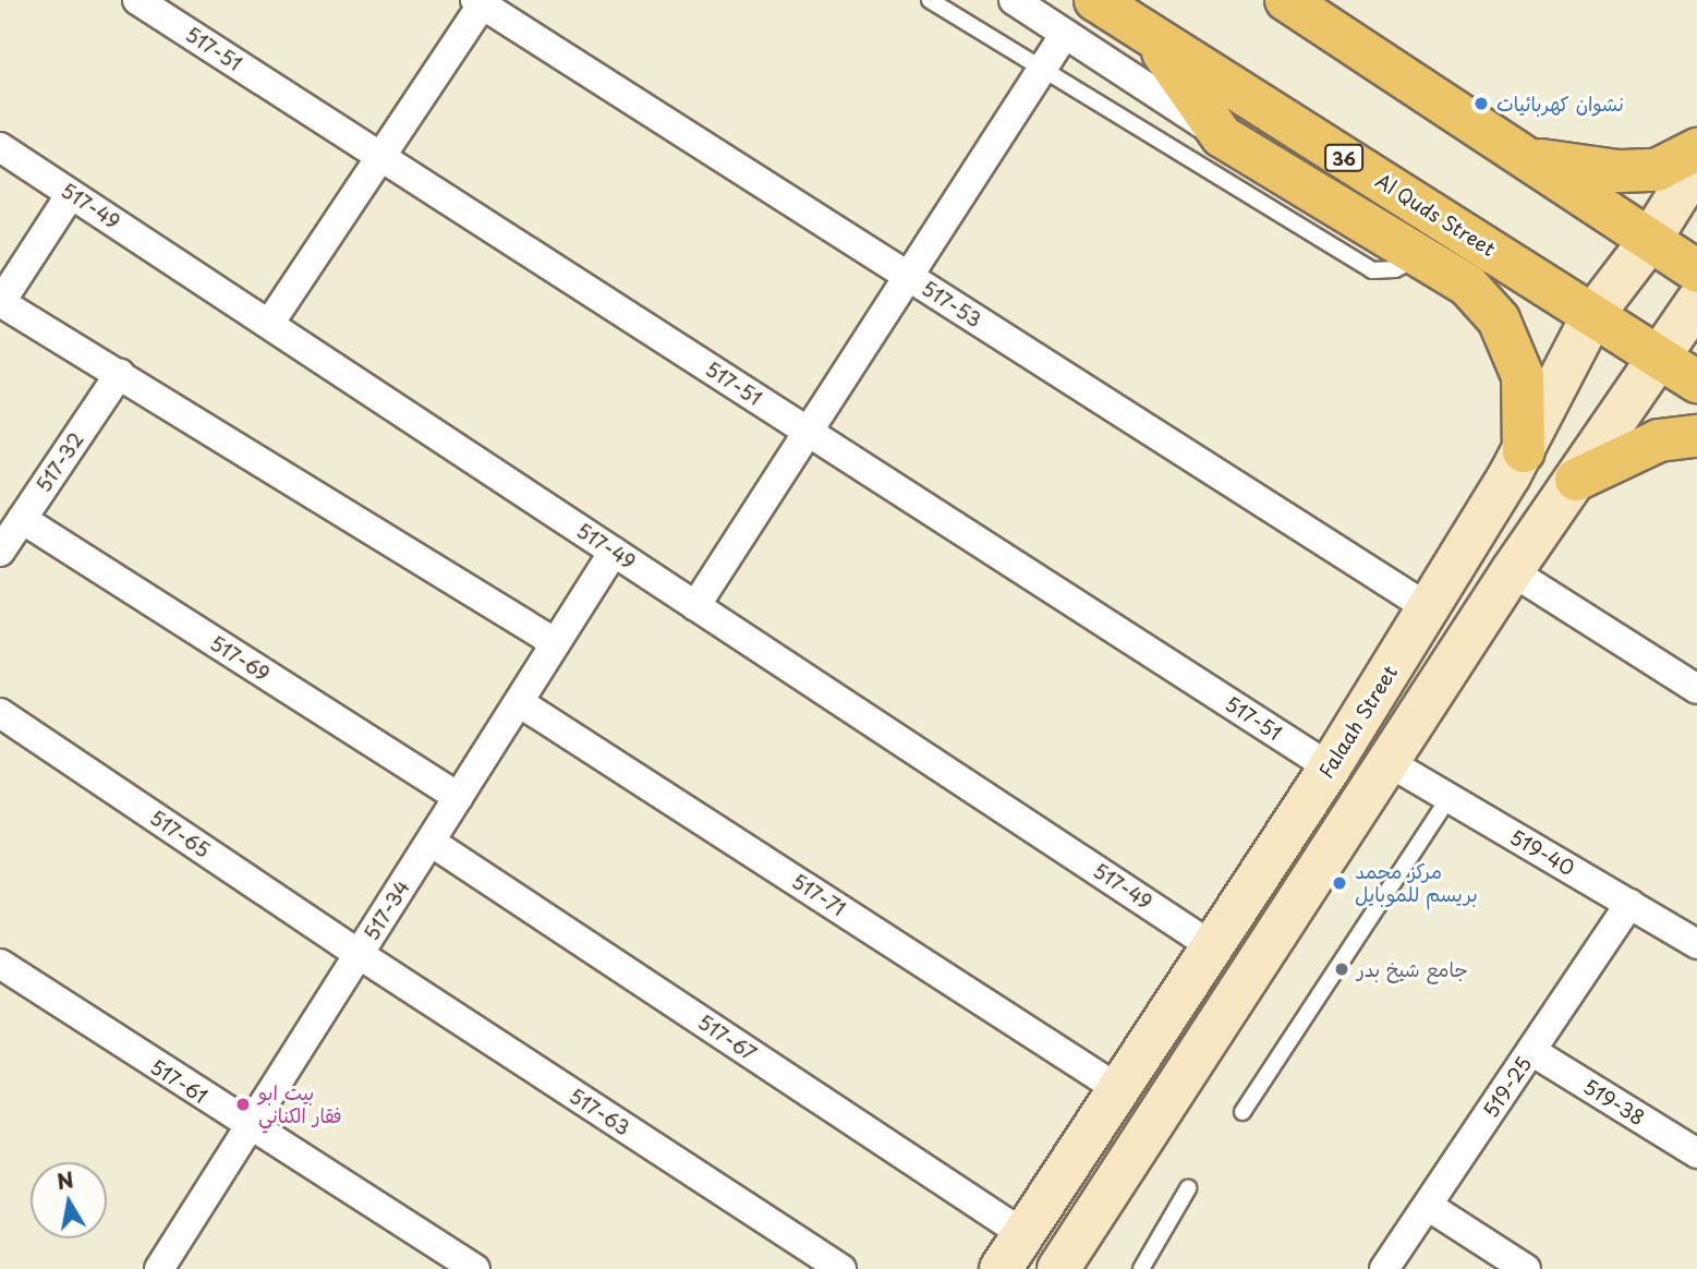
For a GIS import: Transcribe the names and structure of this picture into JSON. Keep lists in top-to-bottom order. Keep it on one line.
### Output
{"streets":{"main road":["36","Al Quds Street","Falaah Street"],"street":["517-51","517-49","517-53","517-32","517-69","517-65","519-40","517-71","517-34","517-67","517-61","519-25","519-38","517-63"]},"crossings":[["517-51","Falaah Street"],["517-49","Falaah Street"],["517-49","517-34"],["Al Quds Street","Falaah Street"],["517-53","Falaah Street"],["517-32","517-69"],["517-69","517-34"],["Falaah Street","517-71"],["Falaah Street","517-67"],["517-65","517-34"],["517-65","517-63"],["519-40","519-25"],["517-71","517-34"],["517-34","517-67"],["517-34","517-61"],["517-34","517-63"],["519-25","519-38"]],"places":["نشوان كهربائيات","مركز محمد بريسم للموبايل","جامع شيخ بدر","بيت ابو فقار الكناني"],"north":"top"}
